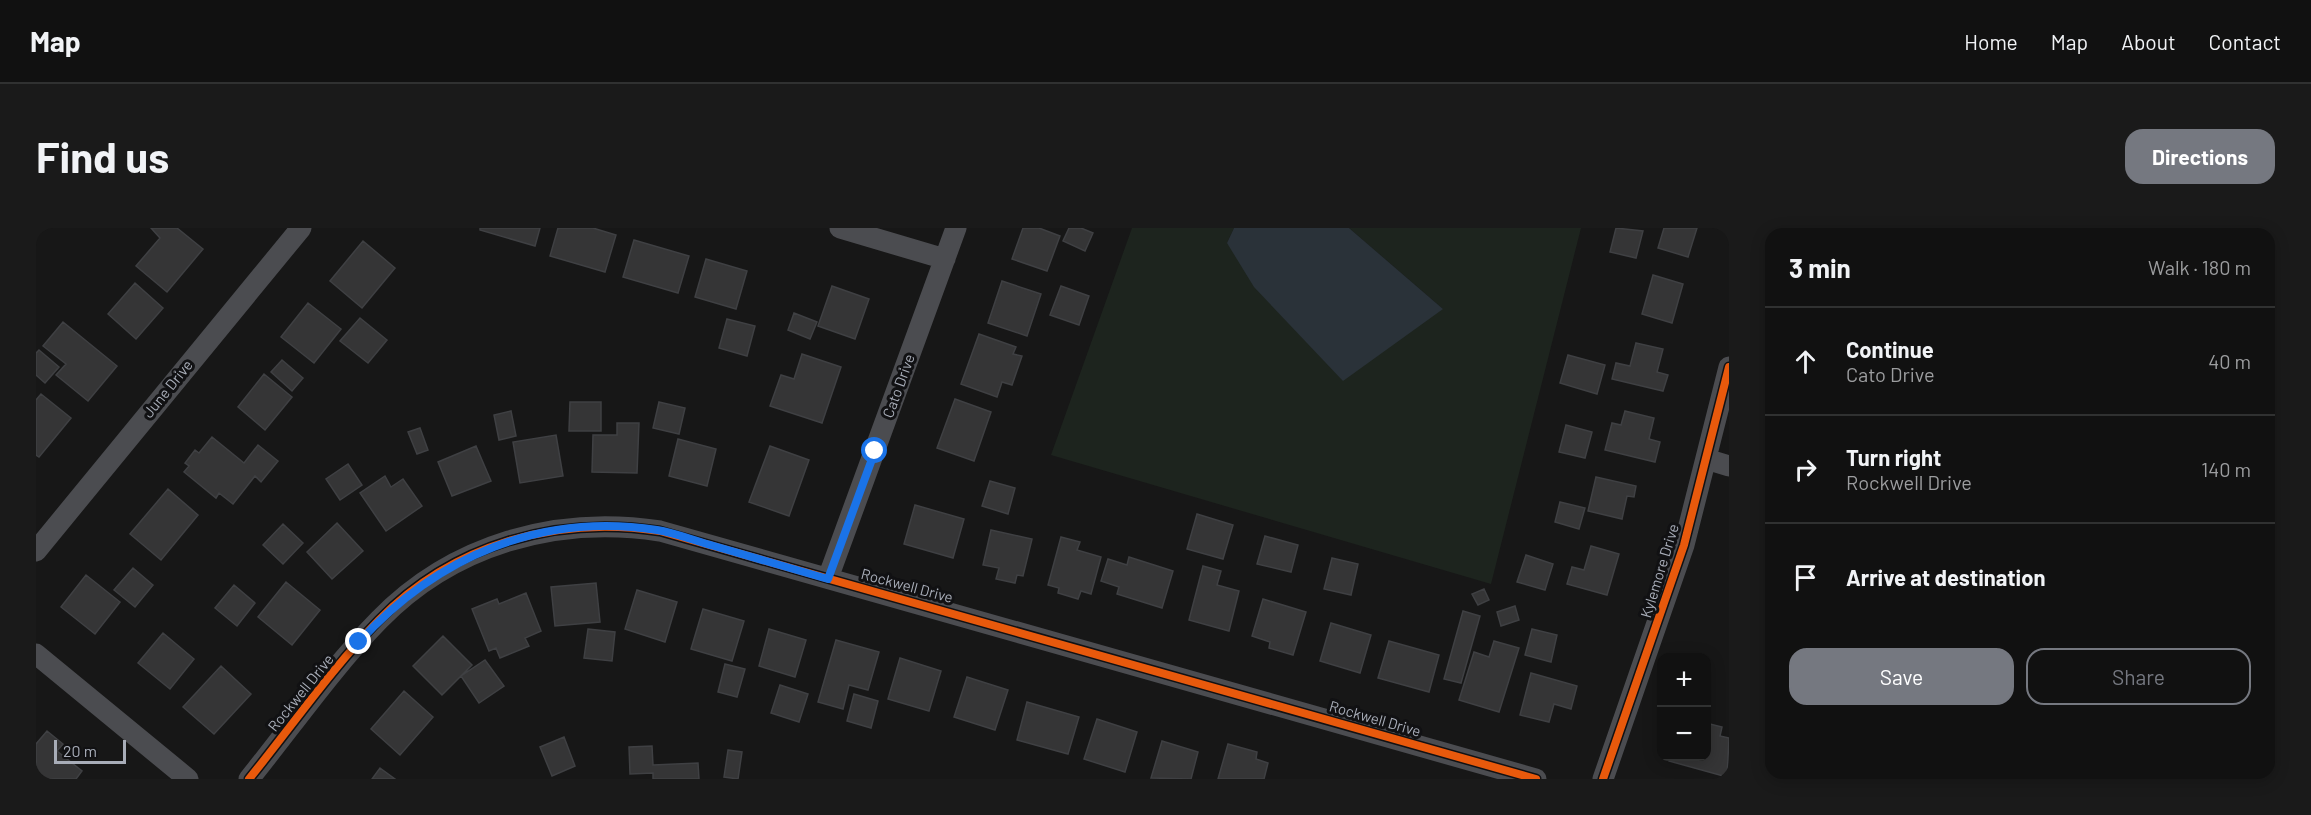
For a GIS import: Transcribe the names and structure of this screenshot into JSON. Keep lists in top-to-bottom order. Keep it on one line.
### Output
{"streets":{"street":["Cato Drive","June Drive","Kylemore Drive","Rockwell Drive"]},"crossings":[["Cato Drive","Rockwell Drive"]],"scale_bar":"20 m","page":{"header":"Map","nav":["Home","Map","About","Contact"],"buttons":["Directions",["Save","Share"]],"title":"Find us","heading":["3 min","Walk · 180 m"],"list":[["Continue","Cato Drive","40 m"],["Turn right","Rockwell Drive","140 m"],"Arrive at destination"],"map_buttons":["+","−"],"scale":"20 m"}}
